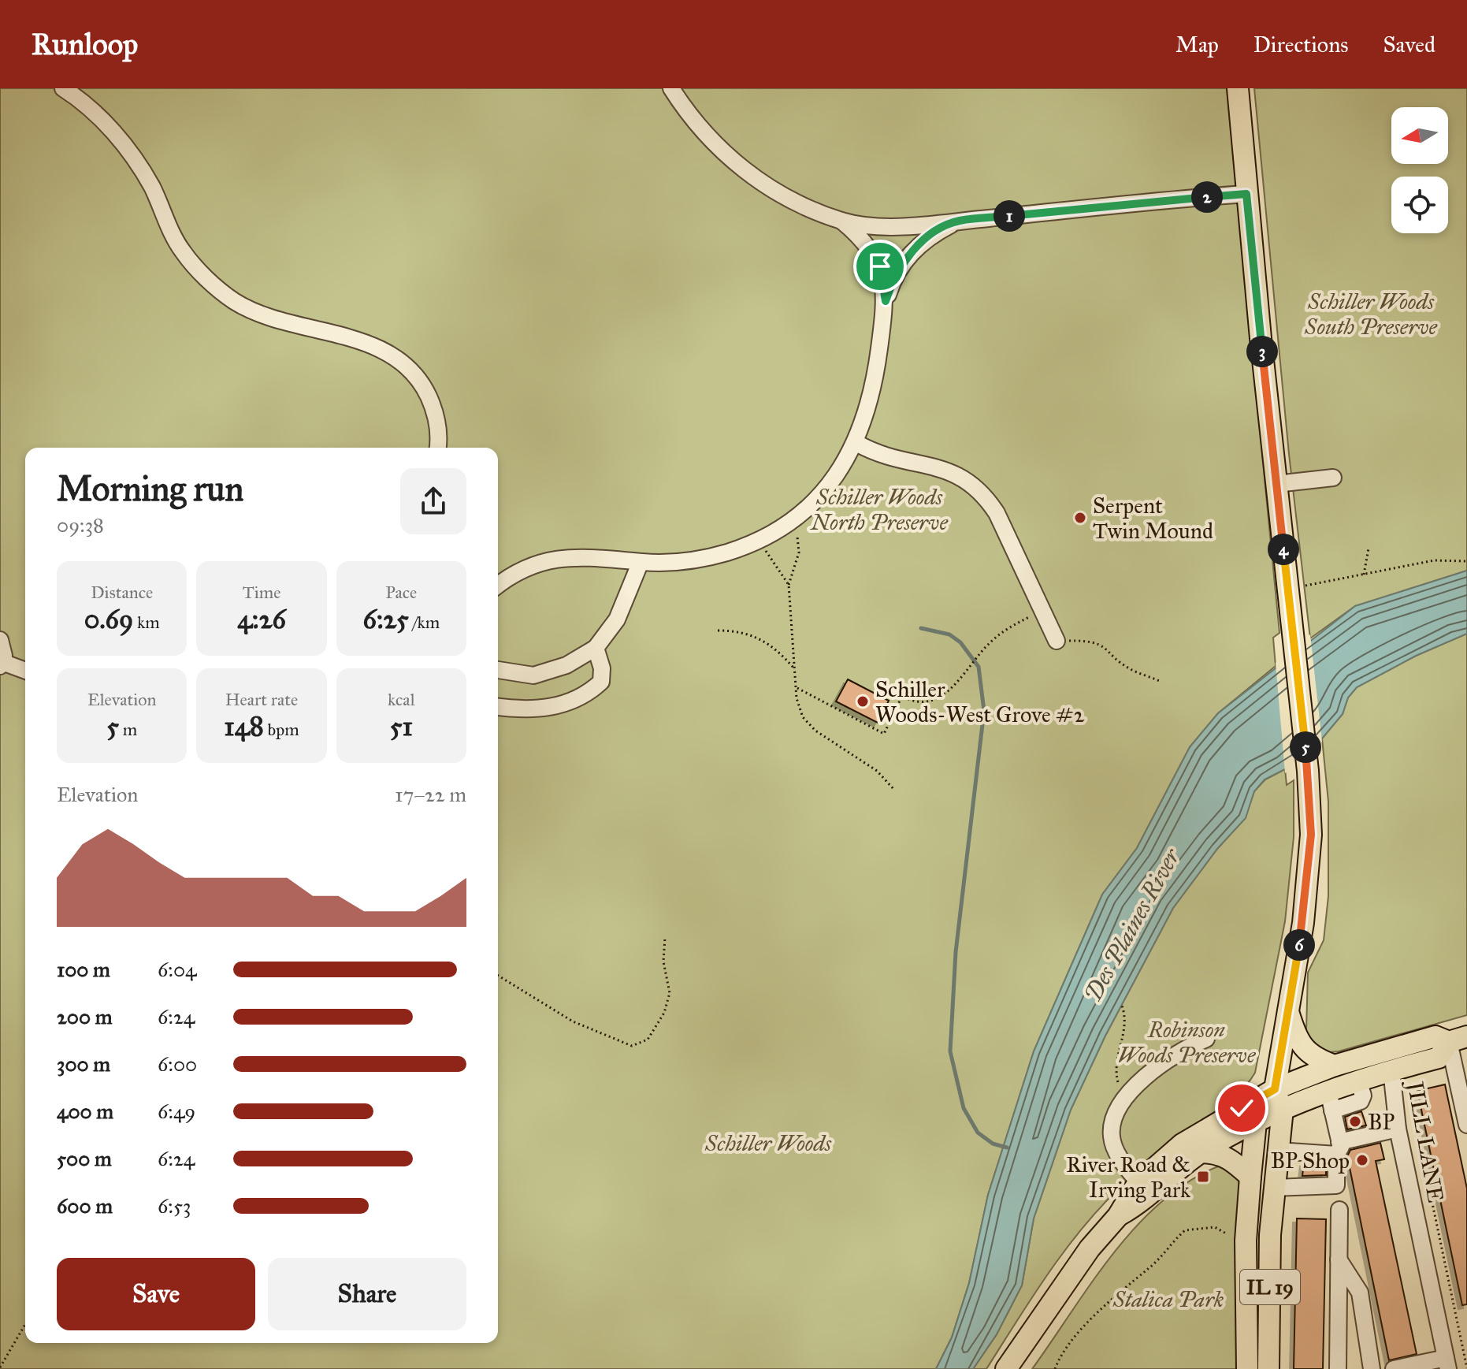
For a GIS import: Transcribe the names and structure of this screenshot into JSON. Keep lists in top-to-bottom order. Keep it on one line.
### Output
{"streets":{"main road":["IL 19"],"street":["JILL LANE"]},"water":["Des Plaines River"],"parks":["Schiller Woods South Preserve","Schiller Woods North Preserve","Robinson Woods Preserve","Schiller Woods","Stalica Park"],"places":{"other":["Serpent Twin Mound","Schiller Woods-West Grove #2","BP","BP Shop"],"transit":["River Road & Irving Park"]},"north":"left","page":{"header":"Runloop","nav":["Map","Directions","Saved"],"pins":["2","1","3","4","5","6"],"heading":["Morning run","09:38"],"stats":[["Distance","0.69 km"],["Time","4:26"],["Pace","6:25 /km"],["Elevation","5 m"],["Heart rate","148 bpm"],["kcal","51"]],"chart":["Elevation","17–22 m"],"list":[{"name":"100 m","note":"6:04"},{"name":"200 m","note":"6:24"},{"name":"300 m","note":"6:00"},{"name":"400 m","note":"6:49"},{"name":"500 m","note":"6:24"},{"name":"600 m","note":"6:53"}],"buttons":["Save","Share"]}}
